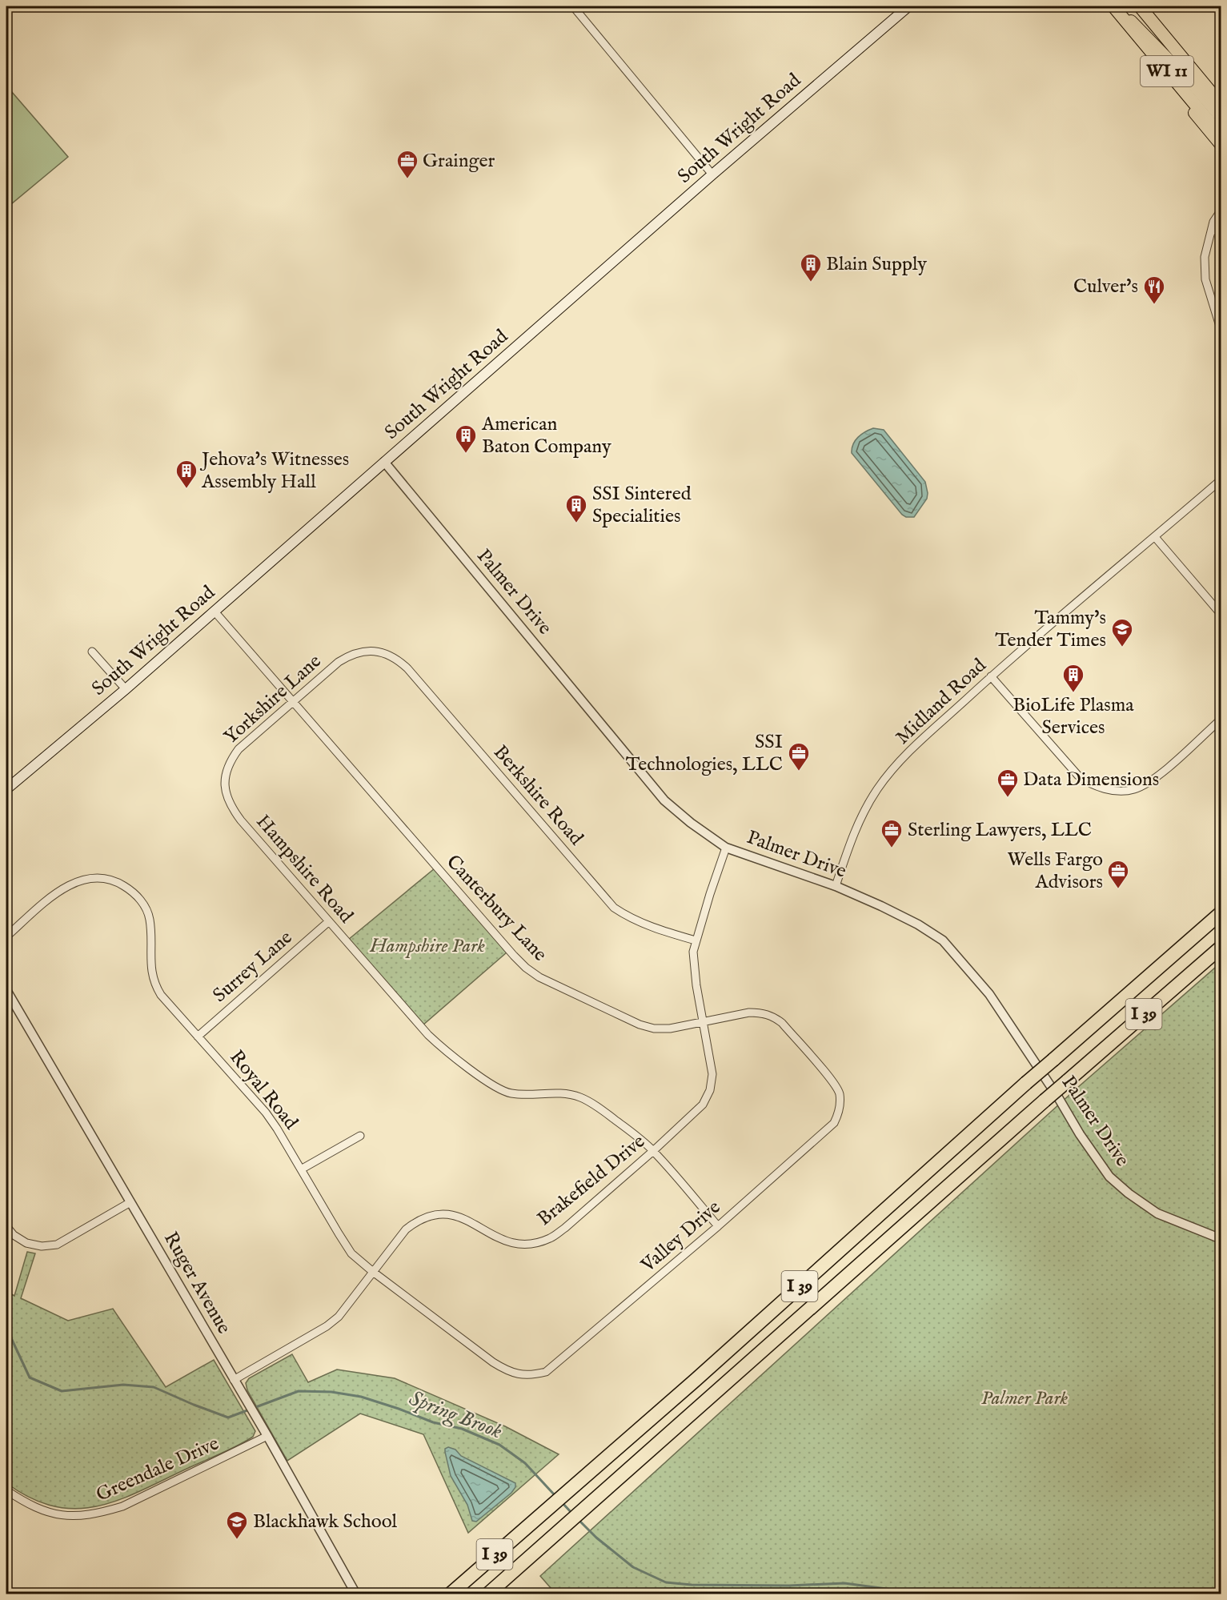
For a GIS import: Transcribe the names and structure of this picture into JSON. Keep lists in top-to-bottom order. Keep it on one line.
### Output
{"streets":{"highway":["WI 11","I 39"],"main road":["South Wright Road"],"street":["Palmer Drive","Yorkshire Lane","Midland Road","Berkshire Road","Hampshire Road","Canterbury Lane","Surrey Lane","Royal Road","Brakefield Drive","Valley Drive","Ruger Avenue","Greendale Drive"]},"crossings":[["South Wright Road","Palmer Drive"],["South Wright Road","Canterbury Lane"],["Palmer Drive","Midland Road"],["Palmer Drive","Brakefield Drive"],["Yorkshire Lane","Berkshire Road"],["Yorkshire Lane","Hampshire Road"],["Yorkshire Lane","Canterbury Lane"],["Berkshire Road","Brakefield Drive"],["Hampshire Road","Surrey Lane"],["Hampshire Road","Brakefield Drive"],["Hampshire Road","Valley Drive"],["Canterbury Lane","Brakefield Drive"],["Canterbury Lane","Valley Drive"],["Surrey Lane","Royal Road"],["Royal Road","Brakefield Drive"],["Royal Road","Valley Drive"],["Brakefield Drive","Ruger Avenue"],["Ruger Avenue","Greendale Drive"]],"water":["Spring Brook"],"parks":["Hampshire Park","Palmer Park"],"places":{"office":["Grainger","SSI Technologies, LLC","Data Dimensions","Sterling Lawyers, LLC","Wells Fargo Advisors"],"building":["Blain Supply","American Baton Company","Jehova's Witnesses Assembly Hall","SSI Sintered Specialities","BioLife Plasma Services"],"restaurant":["Culver's"],"school or university":["Tammy's Tender Times","Blackhawk School"]}}
